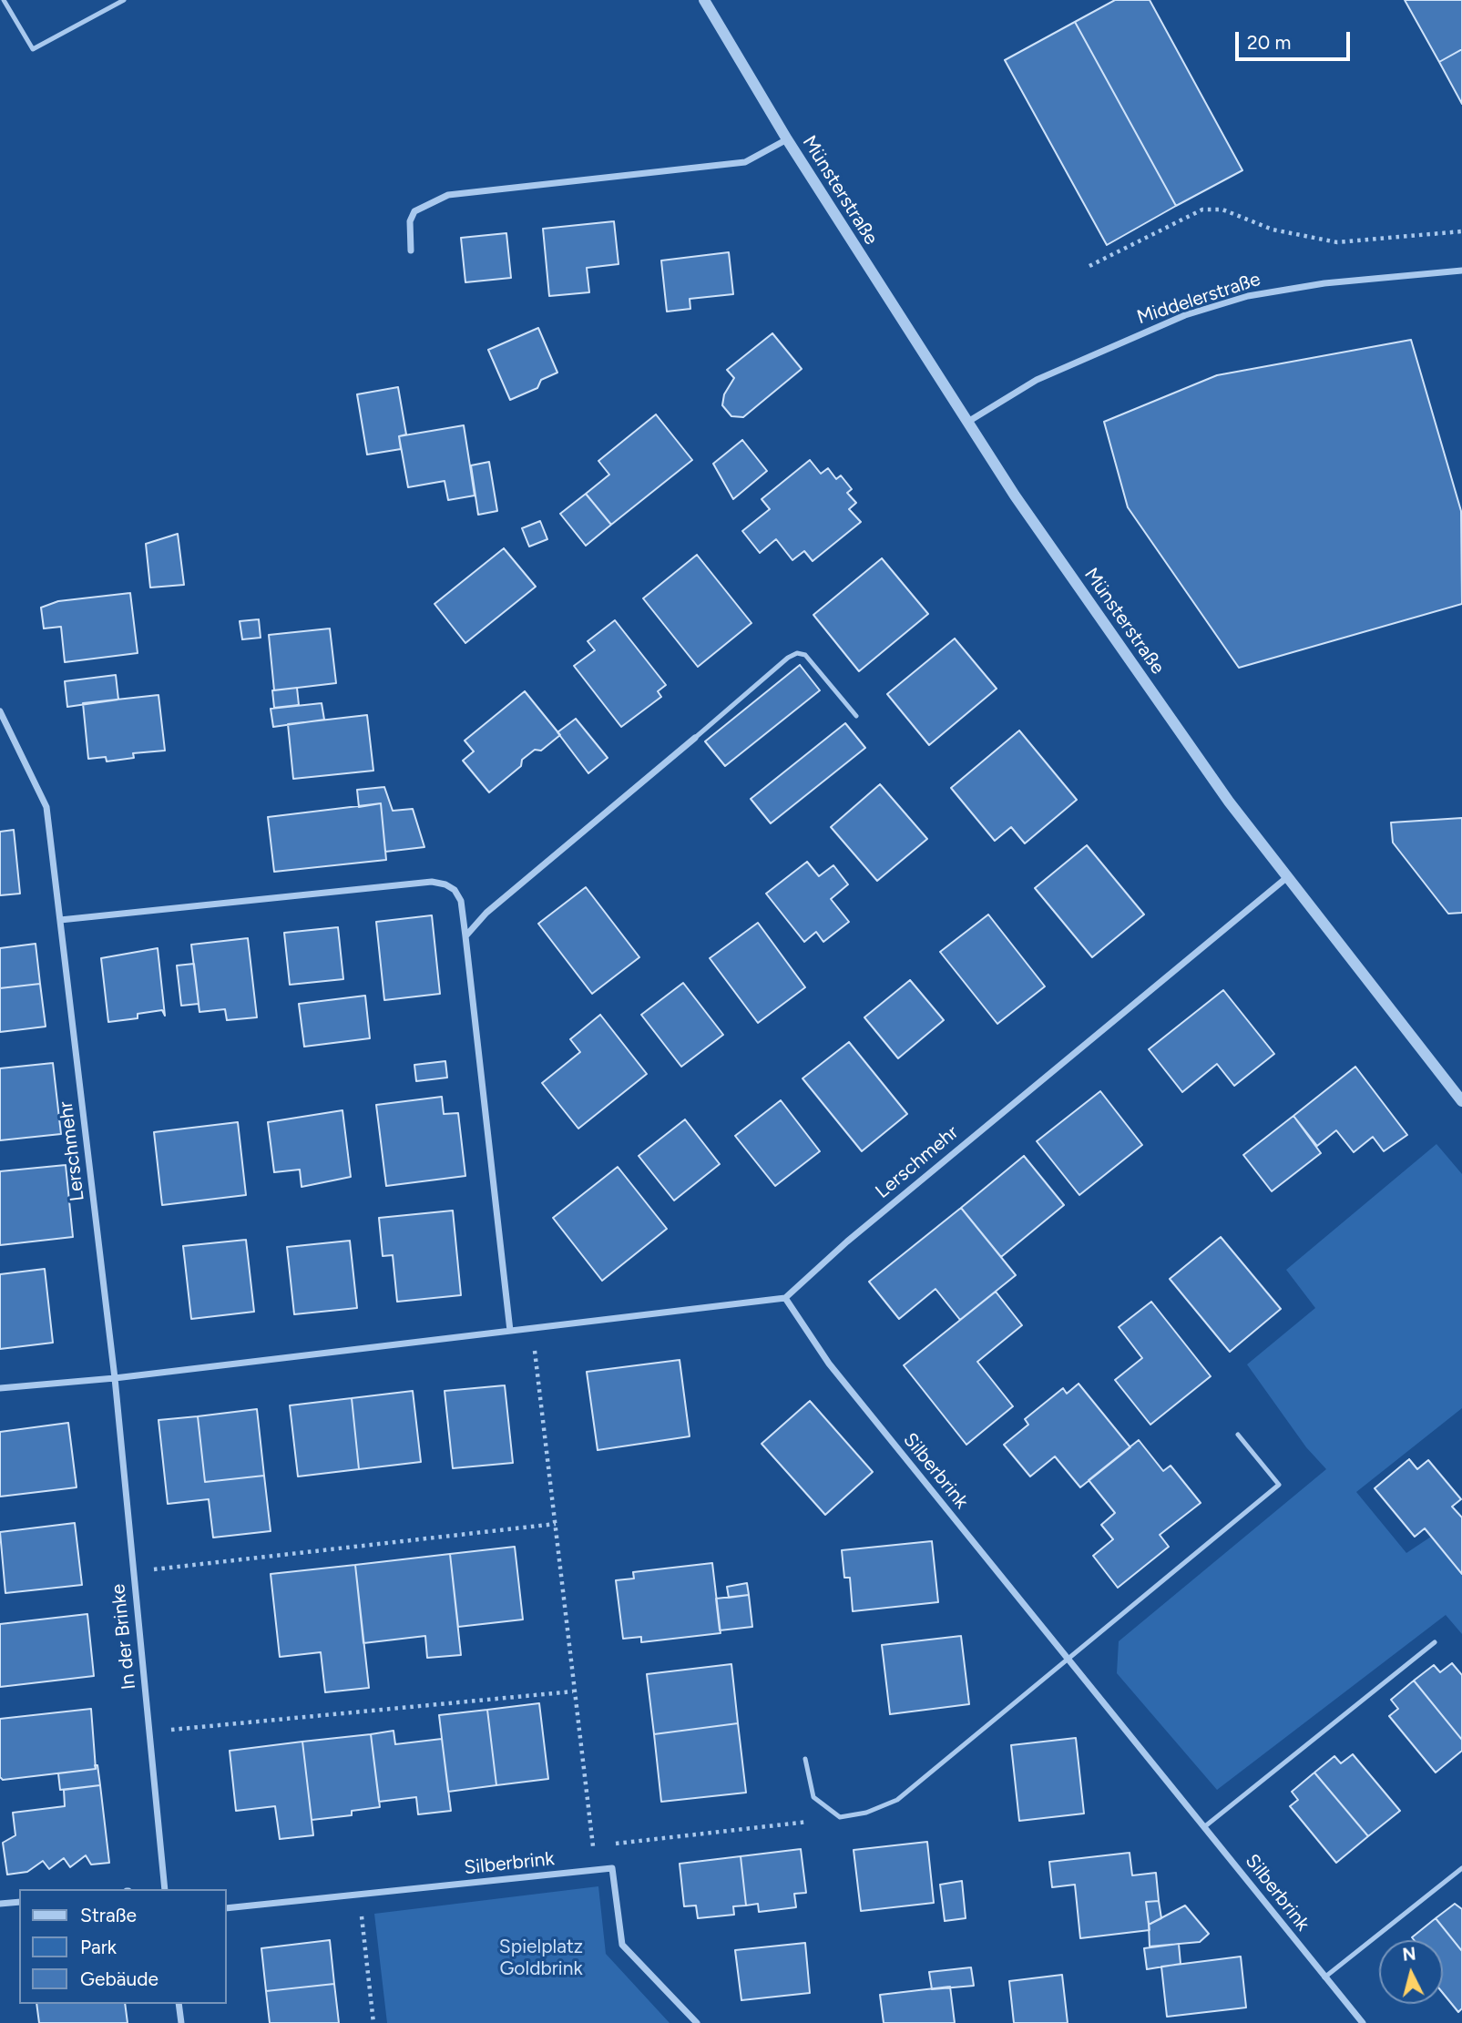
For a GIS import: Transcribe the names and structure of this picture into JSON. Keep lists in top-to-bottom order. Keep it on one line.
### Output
{"streets":{"street":["Münsterstraße","Middelerstraße","Lerschmehr","Silberbrink","In der Brinke"]},"crossings":[["Münsterstraße","Middelerstraße"],["Münsterstraße","Lerschmehr"],["Lerschmehr","Silberbrink"],["Lerschmehr","In der Brinke"]],"parks":["Spielplatz Goldbrink"],"legend":["Straße","Park","Gebäude"],"scale_bar":"20 m","north":"top"}
